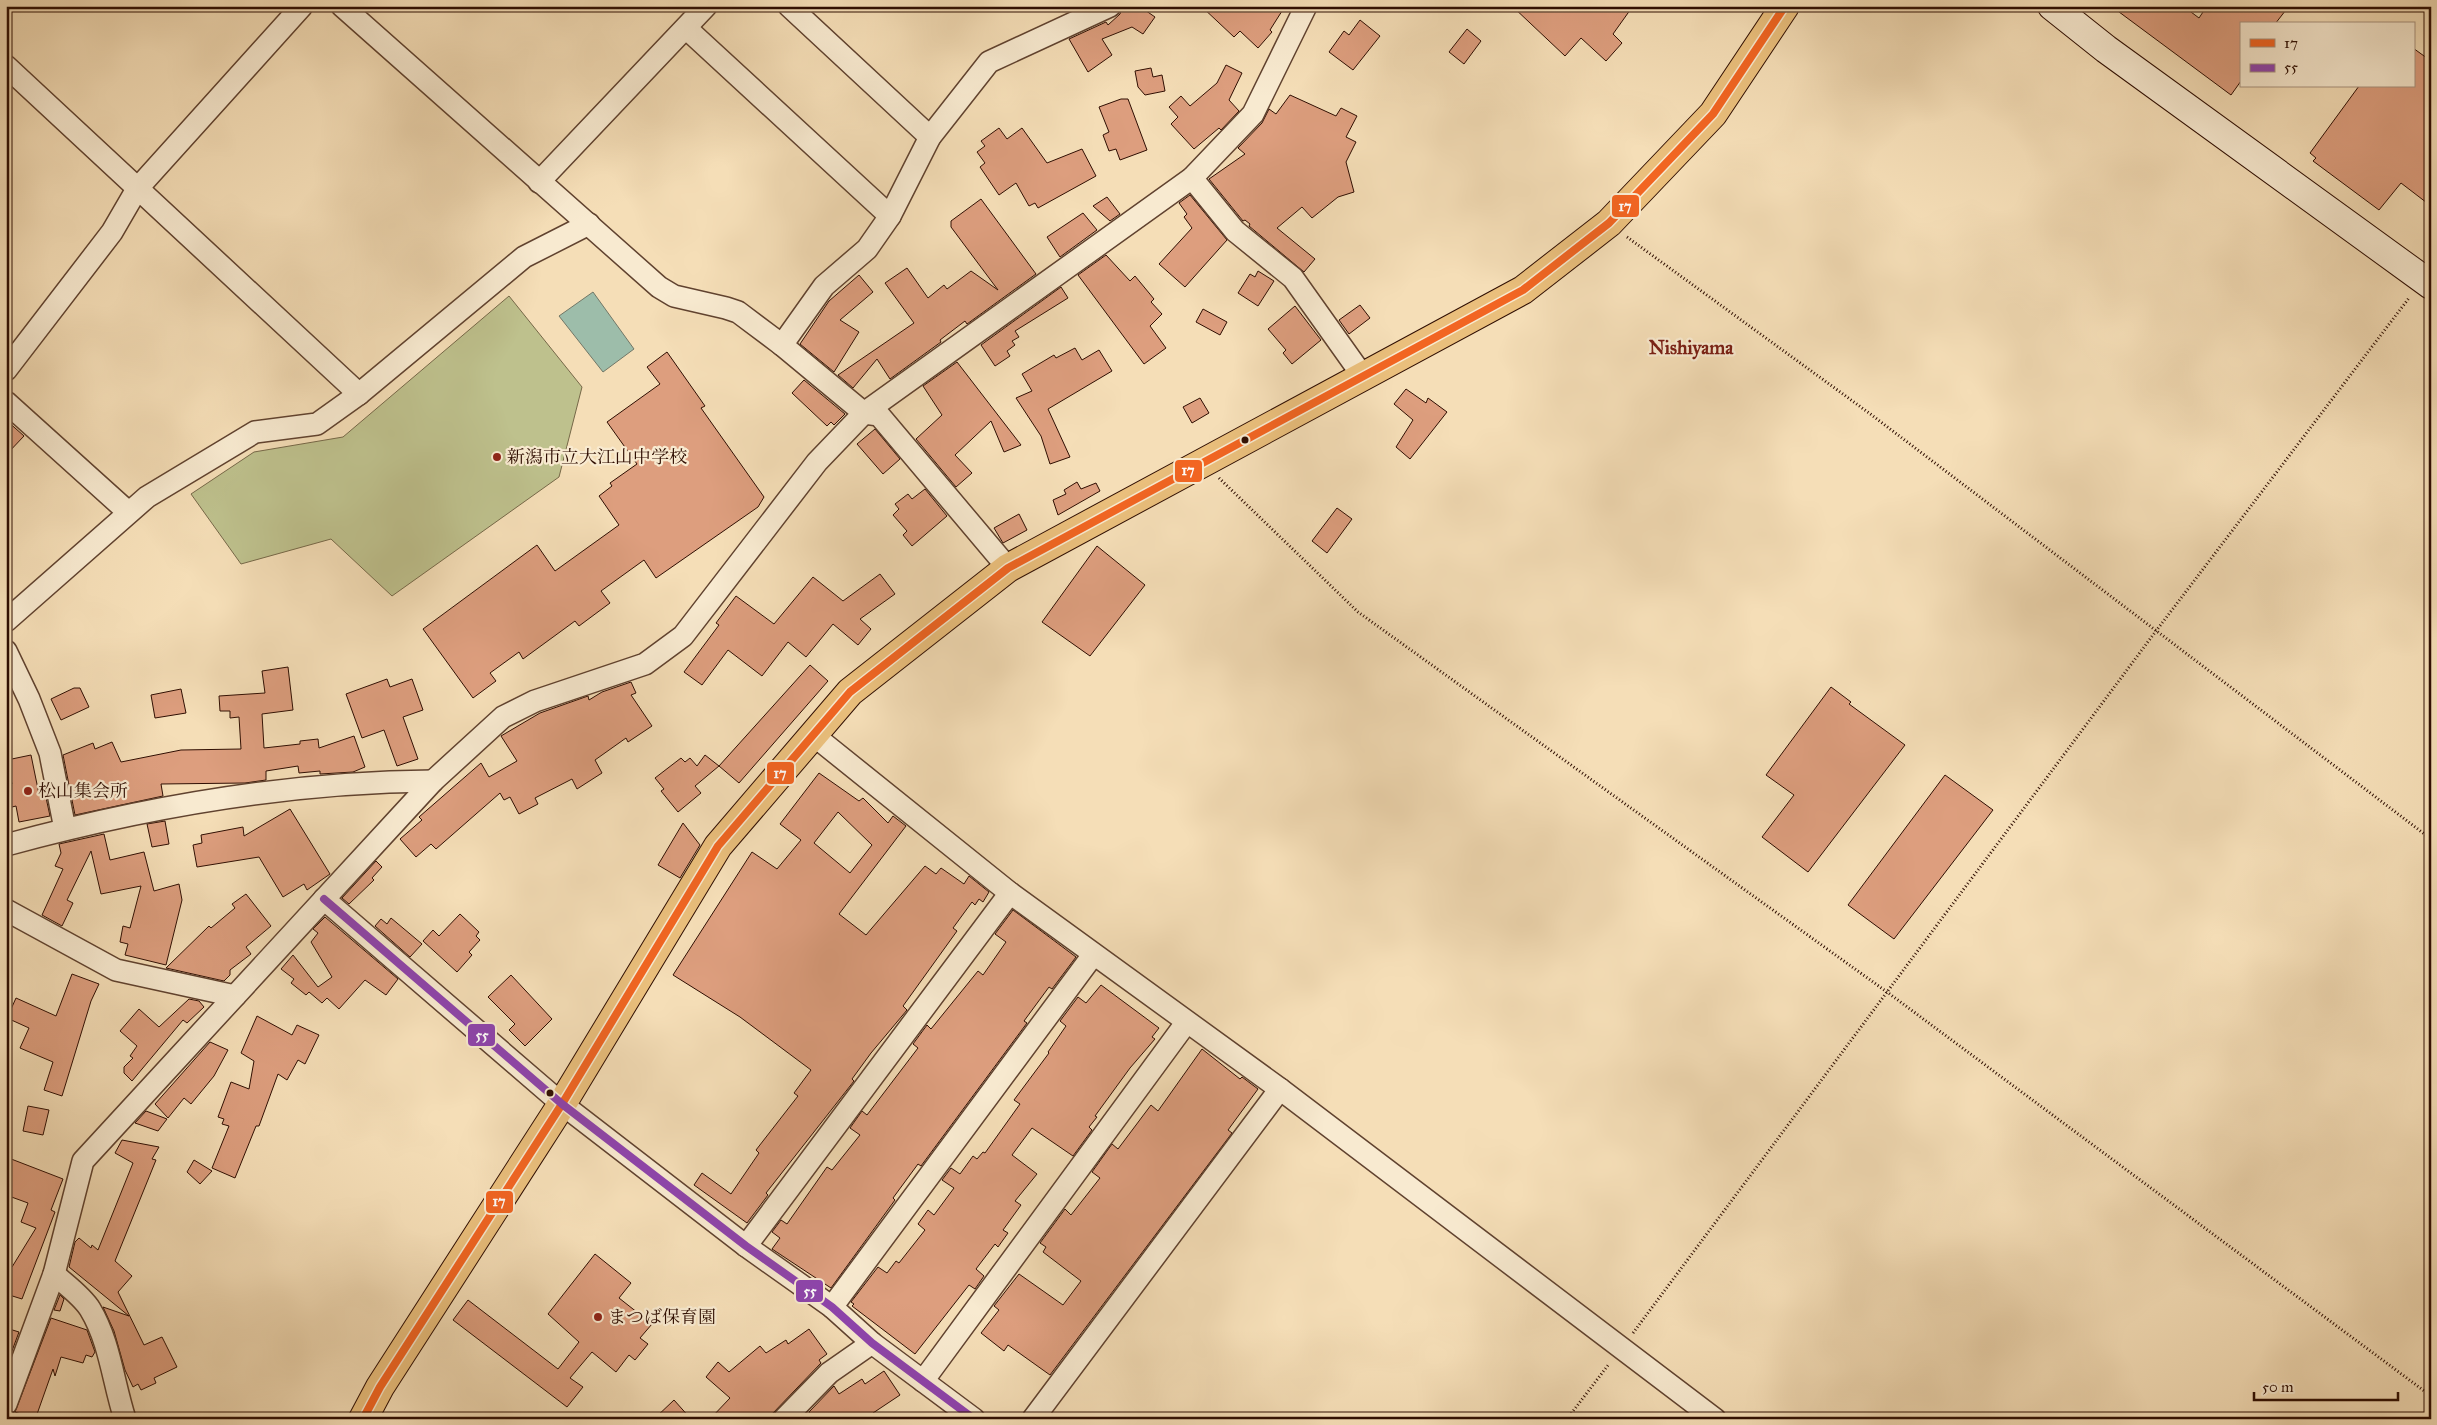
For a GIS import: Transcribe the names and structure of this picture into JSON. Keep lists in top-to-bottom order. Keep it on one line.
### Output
{"districts":["Nishiyama"],"places":["新潟市立大江山中学校","松山集会所","まつば保育園"],"lines":["transit line 17","transit line 55"],"legend":["17","55"],"scale_bar":"50 m"}
